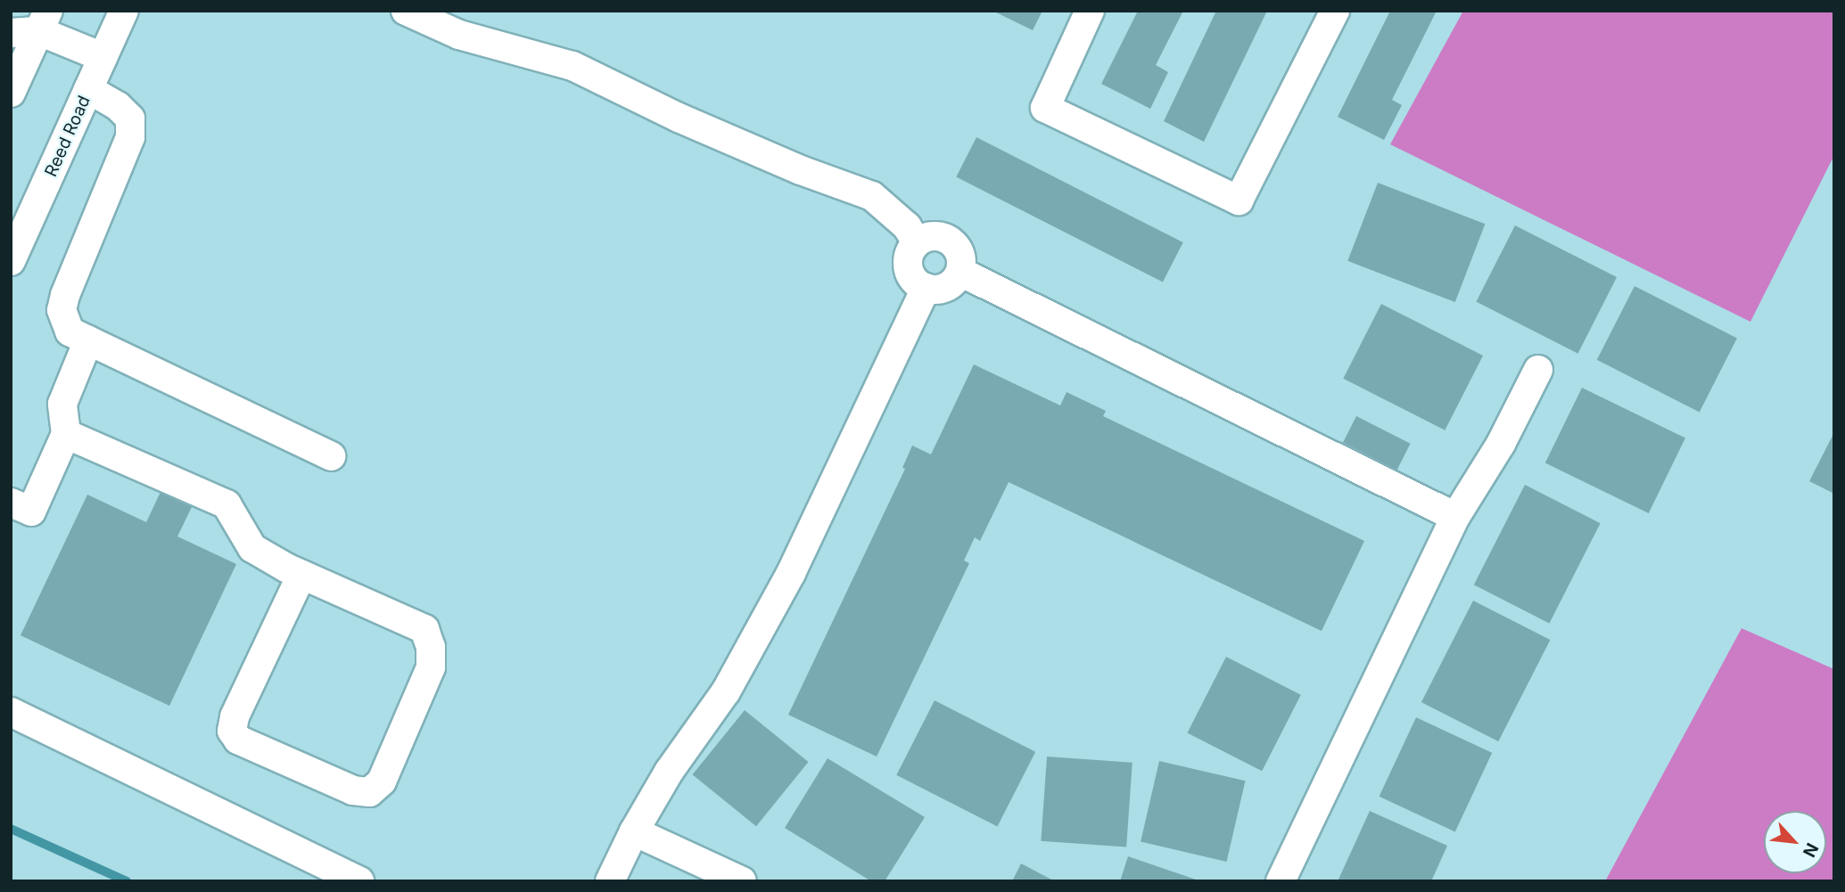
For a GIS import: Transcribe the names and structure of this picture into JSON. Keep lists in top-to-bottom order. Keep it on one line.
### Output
{"streets":{"street":["Reed Road"]},"north":"bottom right"}
